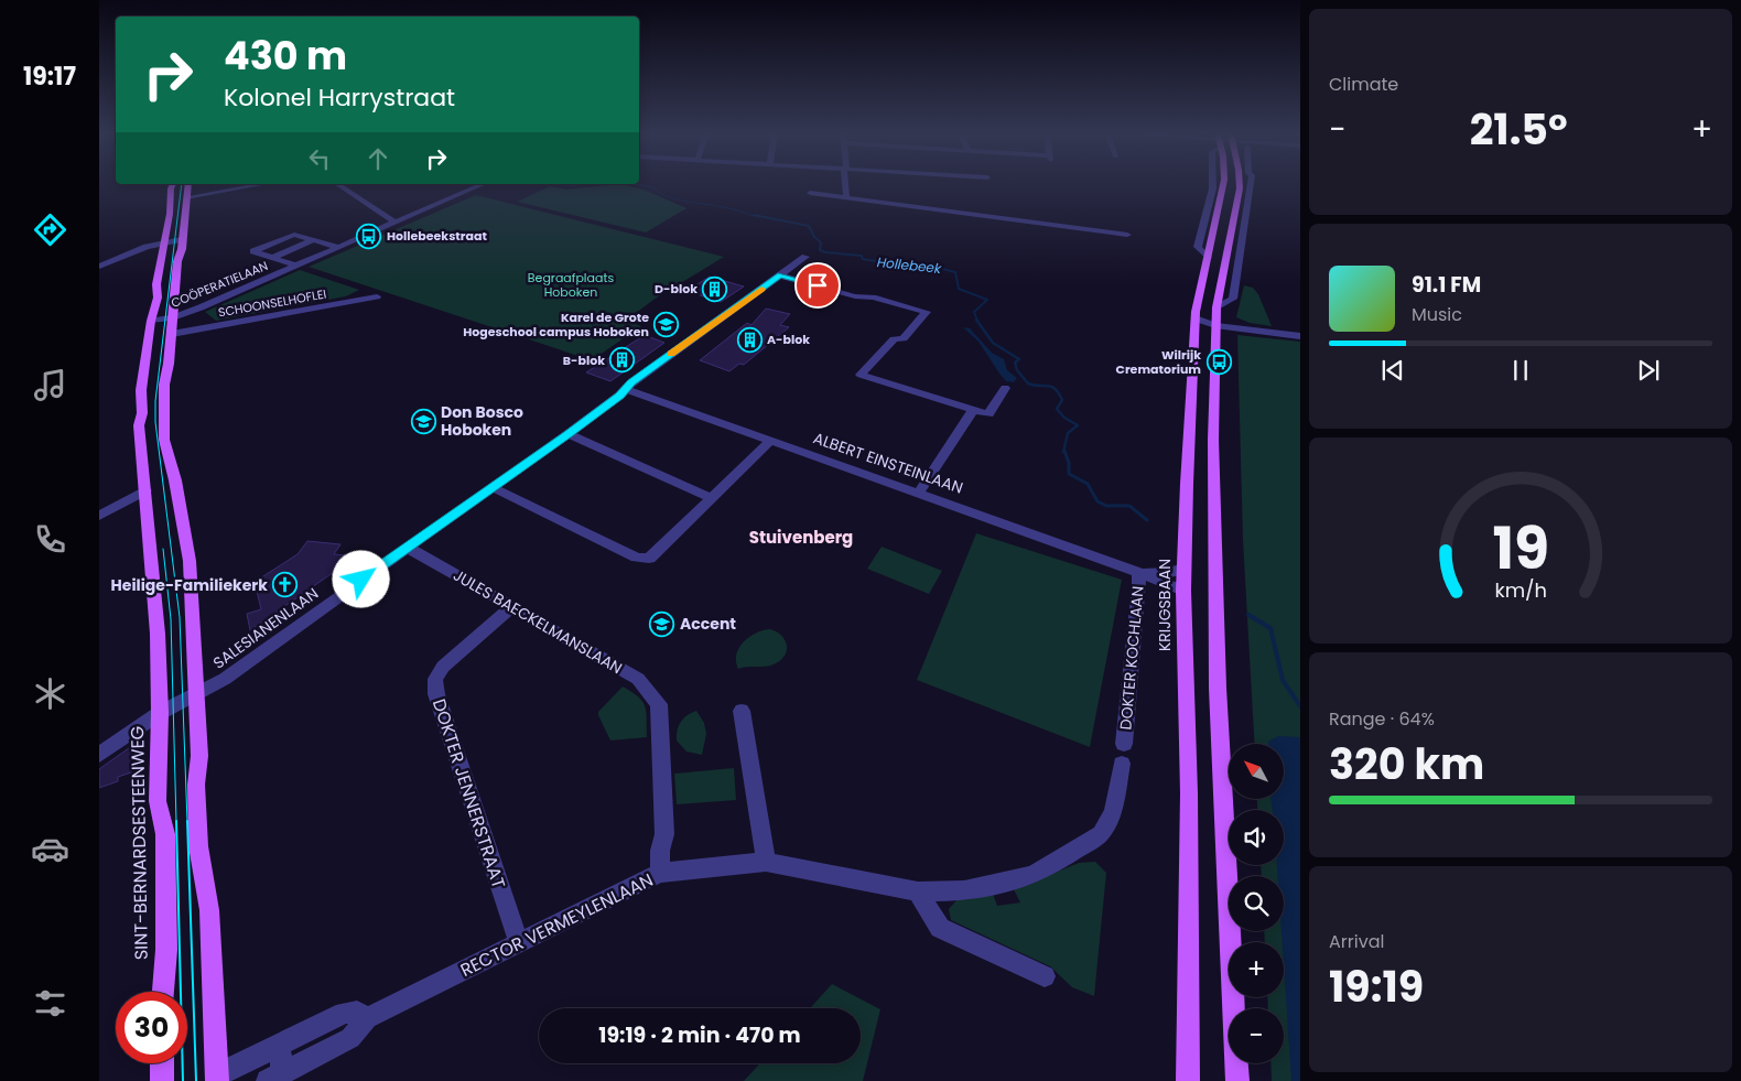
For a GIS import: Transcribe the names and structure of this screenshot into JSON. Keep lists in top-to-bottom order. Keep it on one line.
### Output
{"streets":{"main road":["KRIJGSBAAN","SINT-BERNARDSESTEENWEG"],"street":["COÖPERATIELAAN","SCHOONSELHOFLEI","ALBERT EINSTEINLAAN","JULES BAECKELMANSLAAN","SALESIANENLAAN","DOKTER KOCHLAAN","DOKTER JENNERSTRAAT","RECTOR VERMEYLENLAAN"]},"crossings":[["COÖPERATIELAAN","SINT-BERNARDSESTEENWEG"],["ALBERT EINSTEINLAAN","KRIJGSBAAN"],["ALBERT EINSTEINLAAN","SALESIANENLAAN"],["ALBERT EINSTEINLAAN","DOKTER KOCHLAAN"],["JULES BAECKELMANSLAAN","SALESIANENLAAN"],["JULES BAECKELMANSLAAN","DOKTER JENNERSTRAAT"],["JULES BAECKELMANSLAAN","RECTOR VERMEYLENLAAN"],["SALESIANENLAAN","SINT-BERNARDSESTEENWEG"],["DOKTER JENNERSTRAAT","RECTOR VERMEYLENLAAN"]],"districts":["Stuivenberg"],"water":["Hollebeek"],"parks":["Begraafplaats Hoboken"],"places":{"bus stop":["Hollebeekstraat","Wilrijk Crematorium"],"building":["D-blok","A-blok","B-blok"],"school or university":["Karel de Grote Hogeschool campus Hoboken","Don Bosco Hoboken","Accent"],"church":["Heilige-Familiekerk"]},"north":"top left","page":{"tabs":"19:17","tile":["Climate",["Range · 64%","320 km"],["Arrival","19:19"]],"turn":["430 m","Kolonel Harrystraat"],"heat":["−","21.5°","+"],"song":["91.1 FM","Music"],"map_buttons":["+","−"],"limit":"30","trip":"19:19 · 2 min · 470 m","gauge":["19","km/h"]}}
